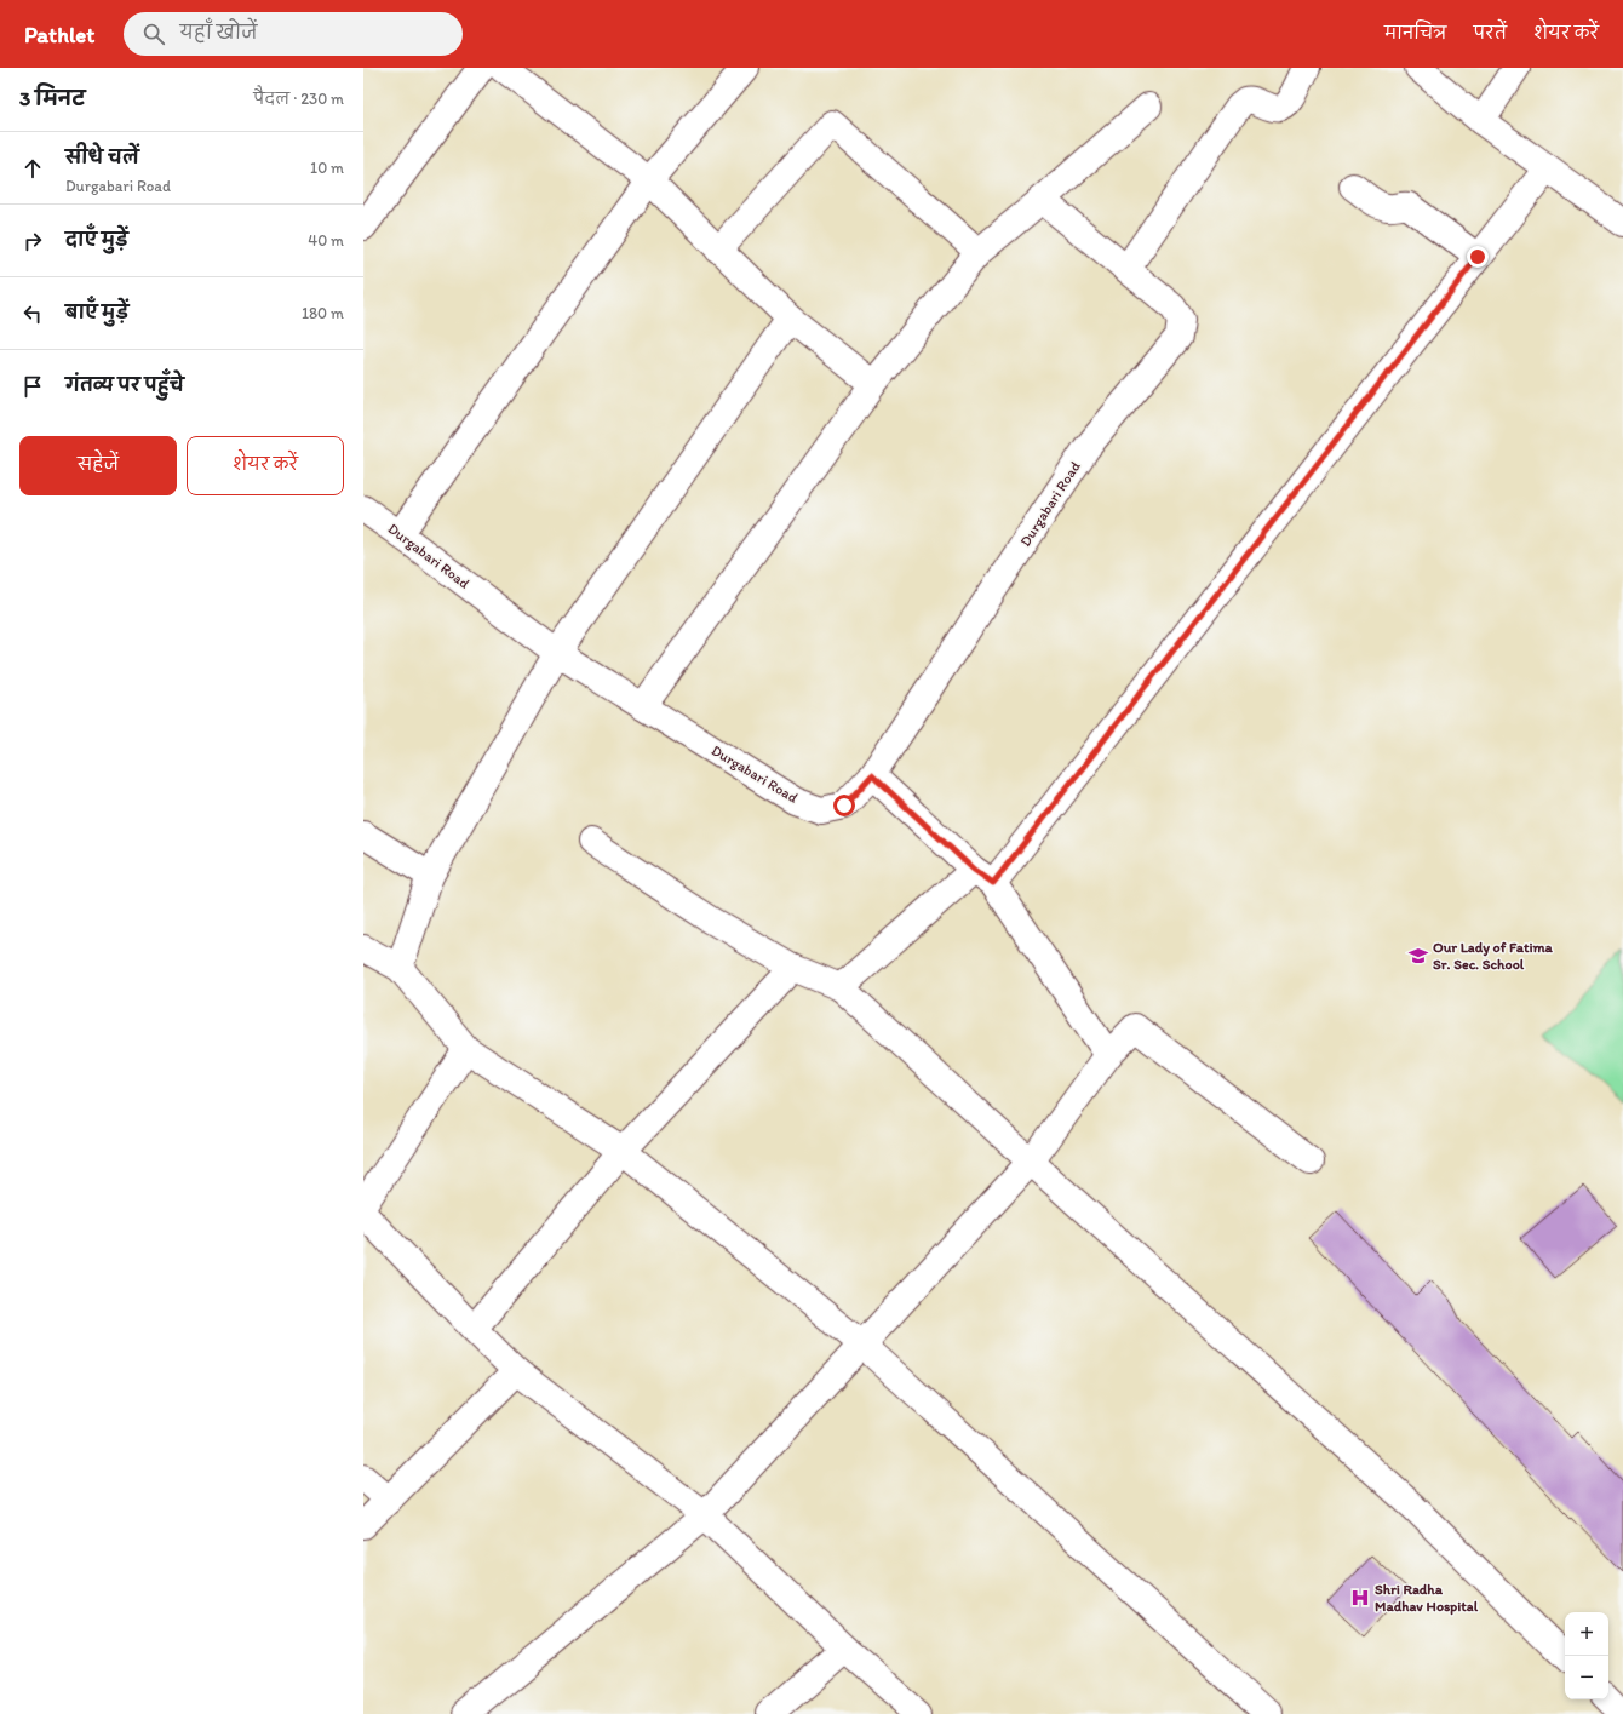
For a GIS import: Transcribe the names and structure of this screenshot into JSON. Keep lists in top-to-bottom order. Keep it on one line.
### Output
{"streets":{"street":["Durgabari Road"]},"places":{"school or university":["Our Lady of Fatima Sr. Sec. School"],"hospital":["Shri Radha Madhav Hospital"]},"page":{"header":"Pathlet","search":"यहाँ खोजें","nav":["मानचित्र","परतें","शेयर करें"],"heading":["3 मिनट","पैदल · 230 m"],"list":[["सीधे चलें","Durgabari Road","10 m"],["दाएँ मुड़ें","40 m"],["बाएँ मुड़ें","180 m"],"गंतव्य पर पहुँचे"],"buttons":["सहेजें","शेयर करें"],"map_buttons":["+","−"]}}
